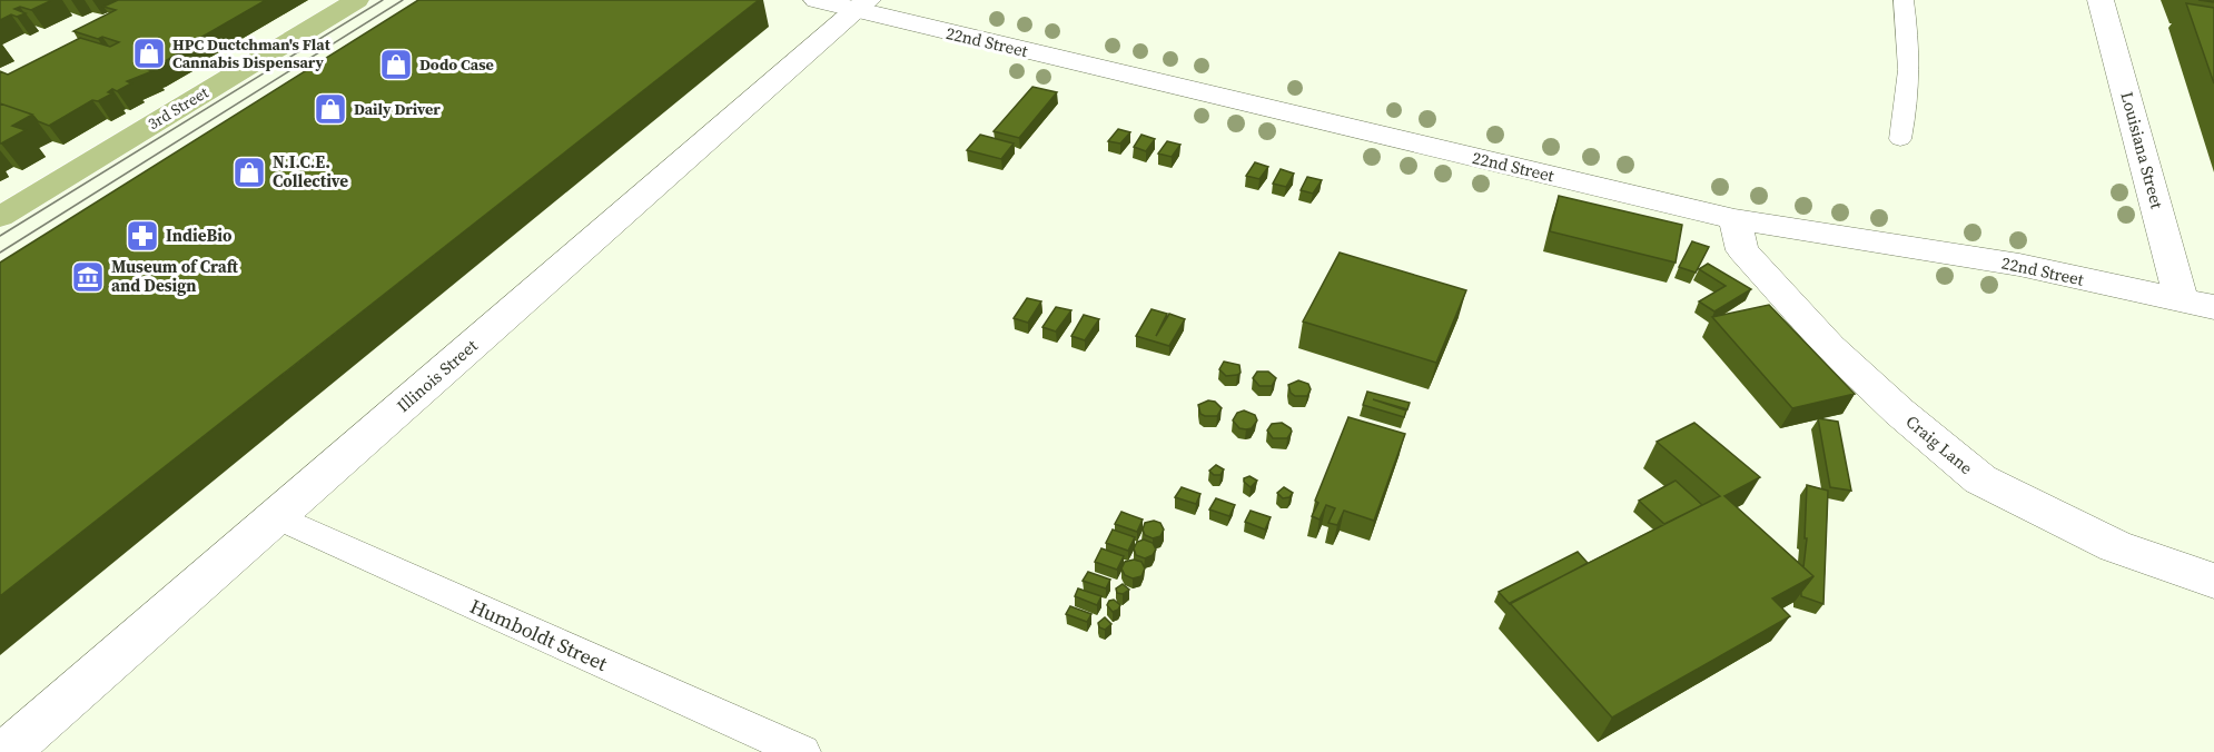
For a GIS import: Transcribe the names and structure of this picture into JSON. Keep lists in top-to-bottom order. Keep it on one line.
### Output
{"streets":{"main road":["3rd Street"],"street":["22nd Street","Louisiana Street","Illinois Street","Craig Lane"],"lane":["Humboldt Street"]},"crossings":[["22nd Street","Louisiana Street"],["22nd Street","Illinois Street"],["22nd Street","Craig Lane"],["Illinois Street","Humboldt Street"]],"places":{"shop":["HPC Ductchman's Flat Cannabis Dispensary","Dodo Case","Daily Driver","N.I.C.E. Collective"],"pharmacy":["IndieBio"],"museum":["Museum of Craft and Design"]}}
